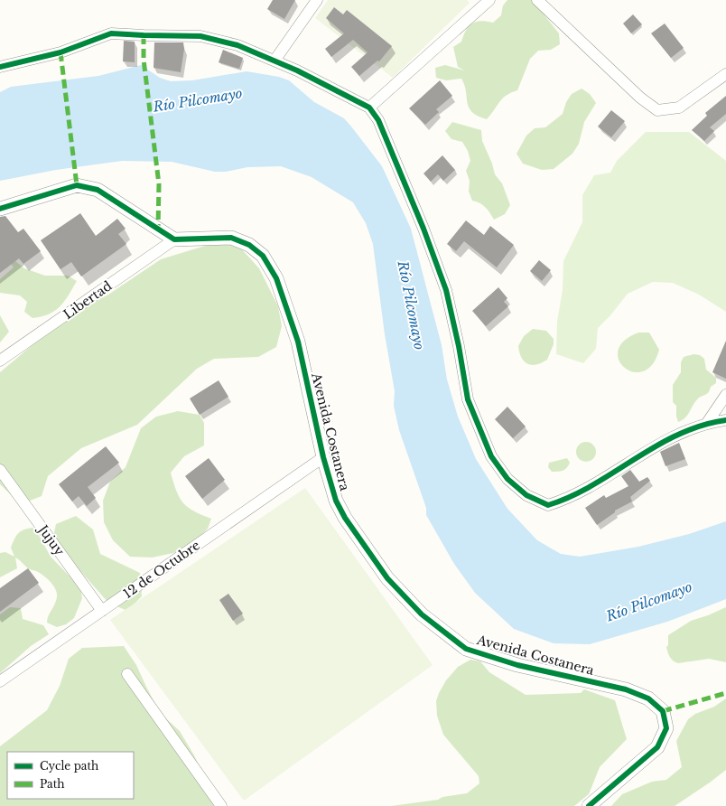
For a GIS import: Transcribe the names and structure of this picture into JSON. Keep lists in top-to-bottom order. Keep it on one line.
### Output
{"streets":{"street":["Libertad","Avenida Costanera","Jujuy","12 de Octubre"]},"crossings":[["Libertad","Avenida Costanera"],["Avenida Costanera","12 de Octubre"],["Jujuy","12 de Octubre"]],"water":["Río Pilcomayo"],"legend":["Cycle path","Path"]}
